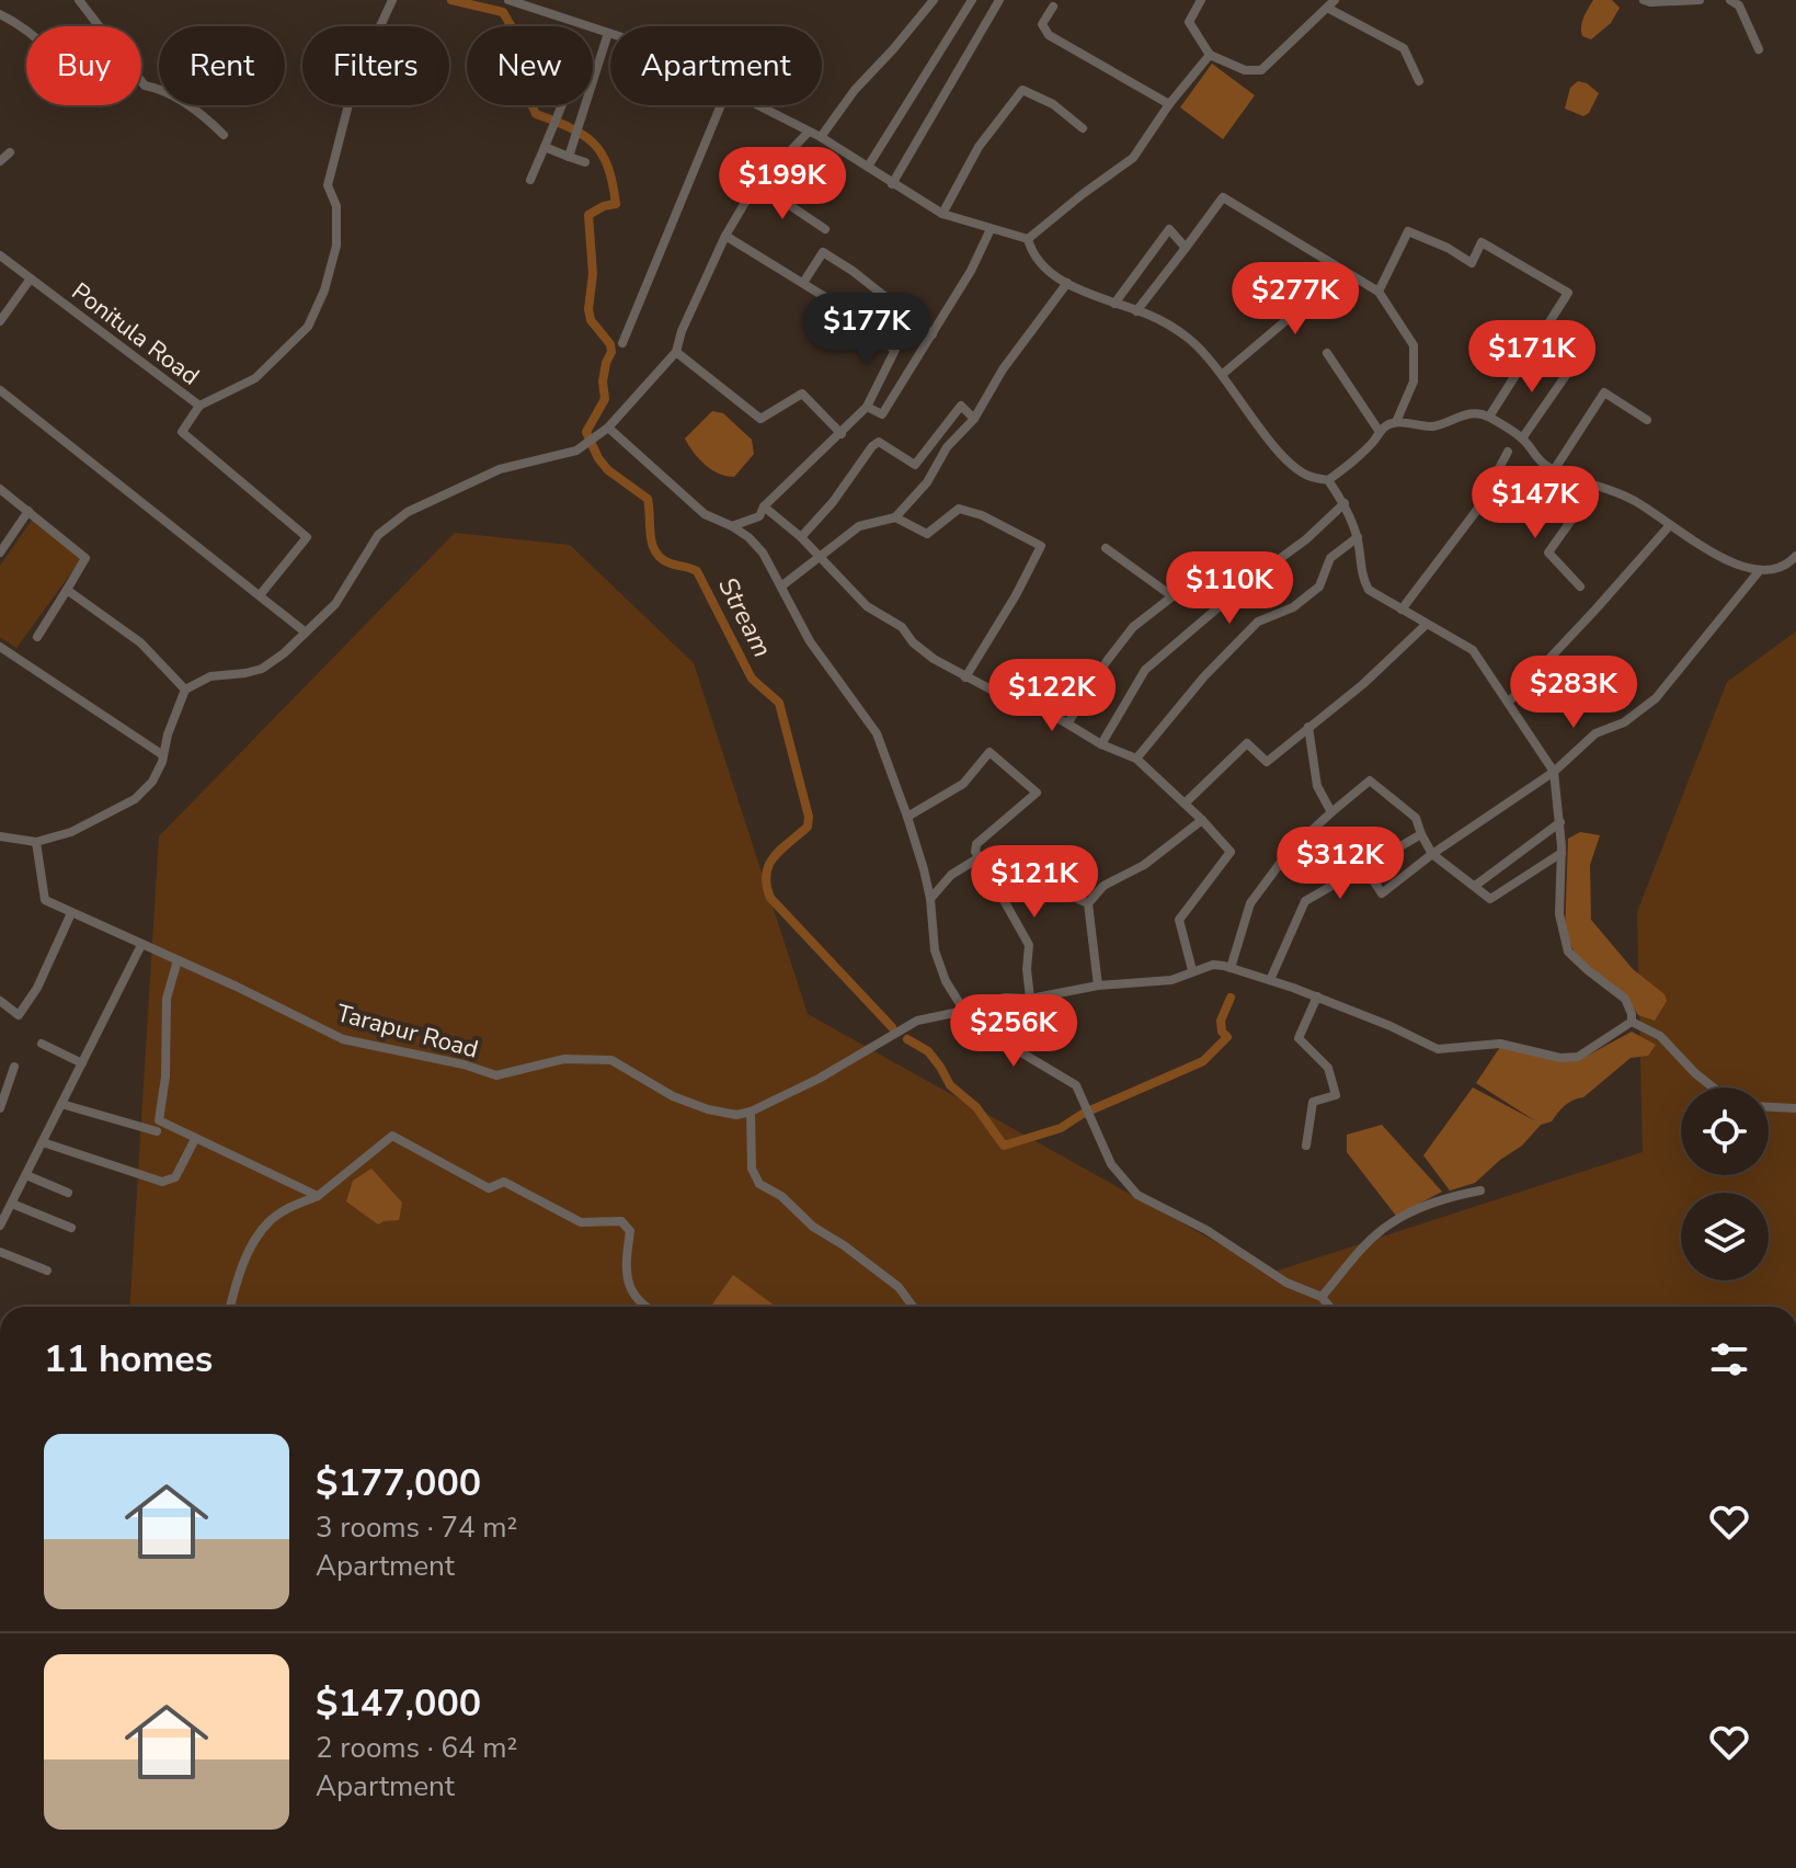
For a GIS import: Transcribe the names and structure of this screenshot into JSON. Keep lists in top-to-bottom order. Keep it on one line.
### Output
{"streets":{"street":["Ponitula Road","Tarapur Road"]},"water":["Stream"],"page":{"chip":["Buy","Rent","Filters","New","Apartment"],"price":["$199K","$277K","$177K","$171K","$147K","$110K","$283K","$122K","$312K","$121K","$256K"],"heading":"11 homes","list":[{"name":"$177,000","note":"3 rooms · 74 m² · Apartment"},{"name":"$147,000","note":"2 rooms · 64 m² · Apartment"}]}}
